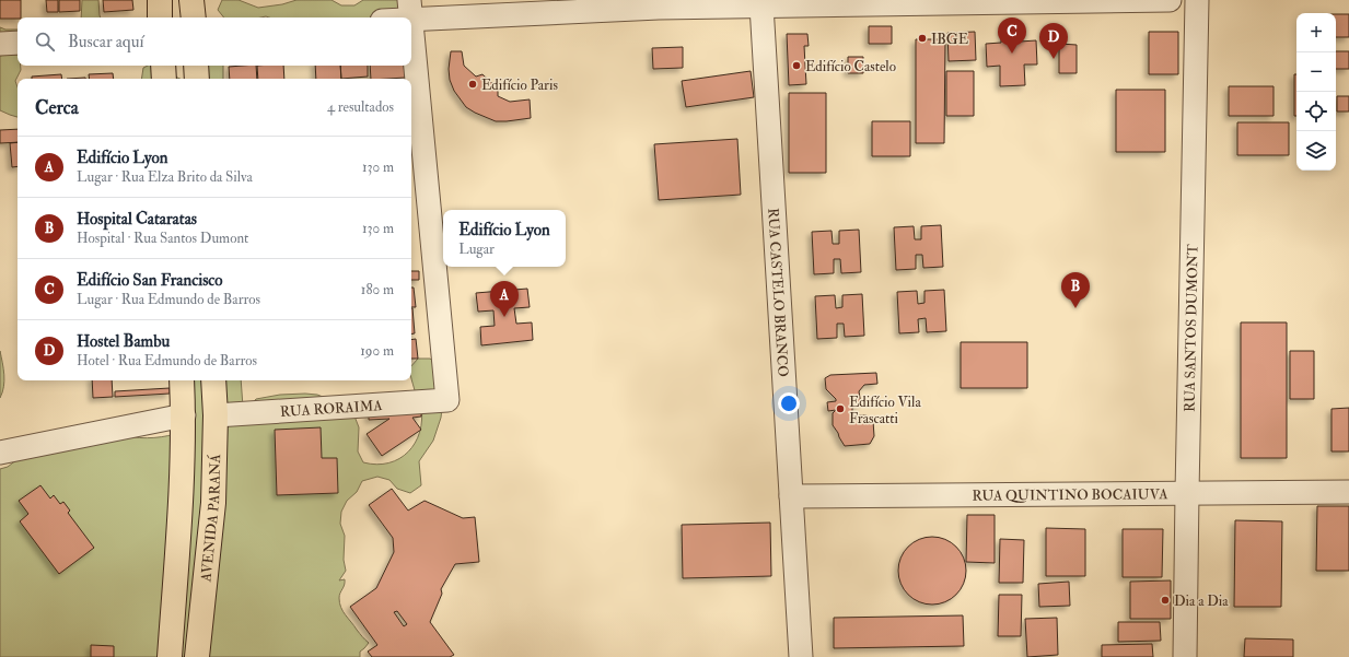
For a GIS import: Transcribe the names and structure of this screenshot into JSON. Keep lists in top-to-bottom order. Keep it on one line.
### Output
{"streets":{"main road":["AVENIDA PARANÁ"],"street":["RUA CASTELO BRANCO","RUA SANTOS DUMONT","RUA RORAIMA","RUA QUINTINO BOCAIUVA"]},"crossings":[["RUA CASTELO BRANCO","RUA QUINTINO BOCAIUVA"],["RUA SANTOS DUMONT","RUA QUINTINO BOCAIUVA"],["RUA RORAIMA","AVENIDA PARANÁ"]],"places":["IBGE","Edifício Castelo","Edifício Paris","Edifício Vila Frascatti","Dia a Dia"],"page":{"map_buttons":["+","−"],"pins":["C","D","B","A"],"search":"Buscar aquí","heading":["Cerca","4 resultados"],"list":[{"mark":"A","name":"Edifício Lyon","note":"Lugar · Rua Elza Brito da Silva","value":"130 m"},{"mark":"B","name":"Hospital Cataratas","note":"Hospital · Rua Santos Dumont","value":"130 m"},{"mark":"C","name":"Edifício San Francisco","note":"Lugar · Rua Edmundo de Barros","value":"180 m"},{"mark":"D","name":"Hostel Bambu","note":"Hotel · Rua Edmundo de Barros","value":"190 m"}],"popup":["Edifício Lyon","Lugar"]}}
